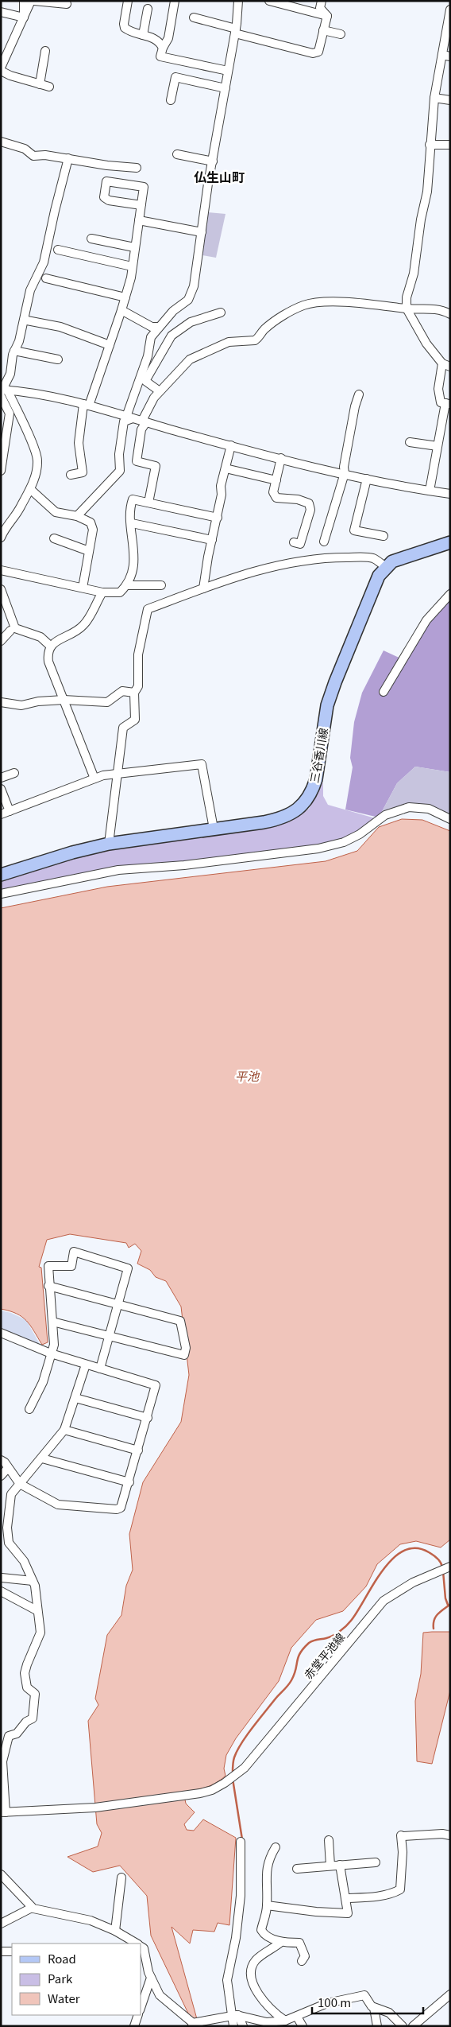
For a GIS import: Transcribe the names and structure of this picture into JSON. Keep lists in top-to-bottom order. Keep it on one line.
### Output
{"streets":{"main road":["三谷香川線"],"street":["赤堂平池線"]},"districts":["仏生山町"],"water":["平池"],"legend":["Road","Park","Water"],"scale_bar":"100 m"}
